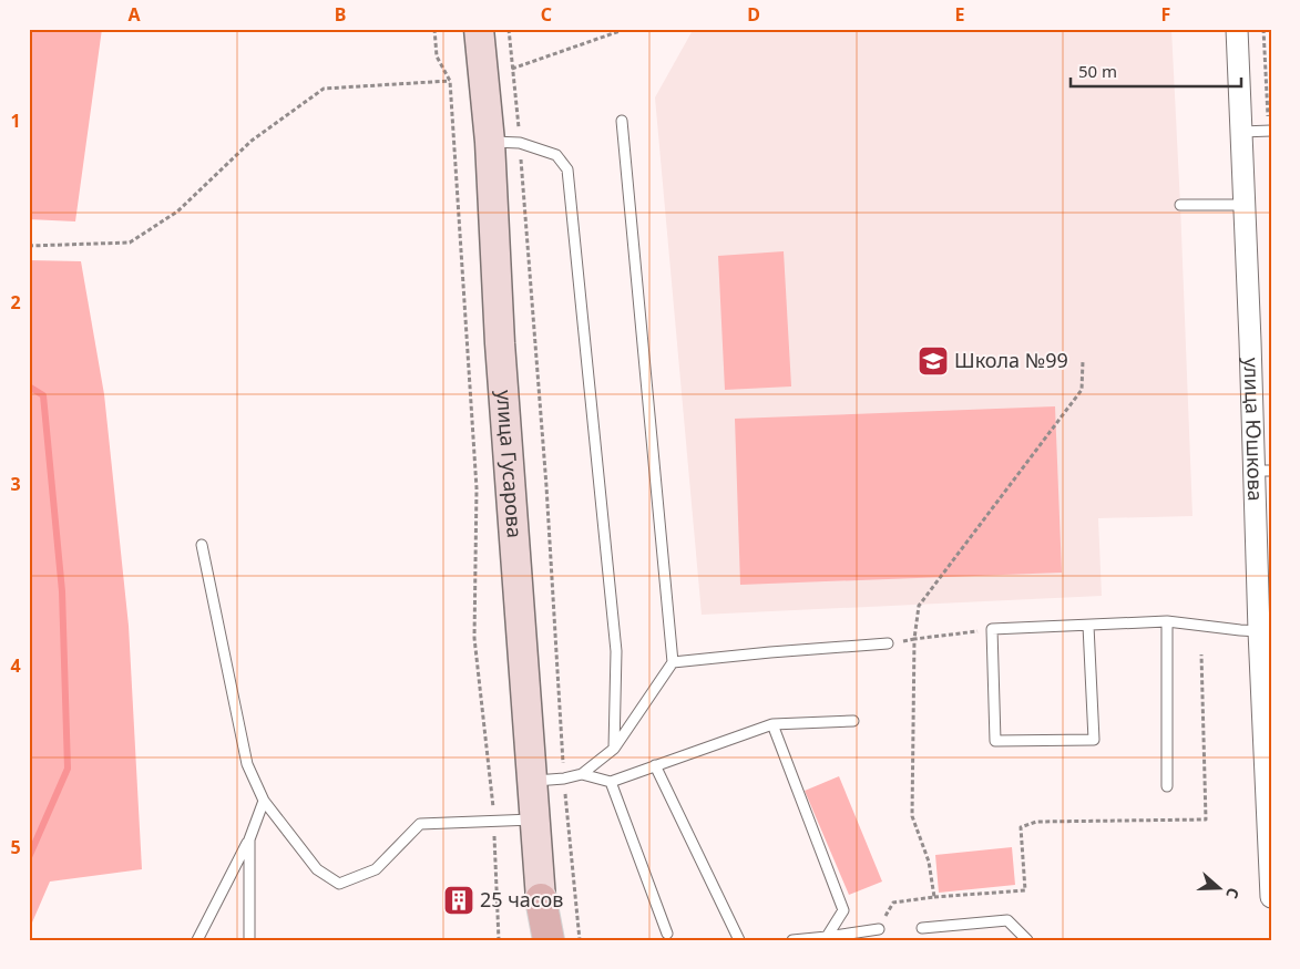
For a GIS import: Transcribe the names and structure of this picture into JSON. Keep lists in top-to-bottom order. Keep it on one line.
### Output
{"streets":{"main road":["улица Гусарова"],"street":["улица Юшкова"]},"places":{"school or university":["Школа №99"],"building":["25 часов"]},"scale_bar":"50 m","north":"right","grid":{"columns":["A","B","C","D","E","F"],"rows":["1","2","3","4","5"]}}
